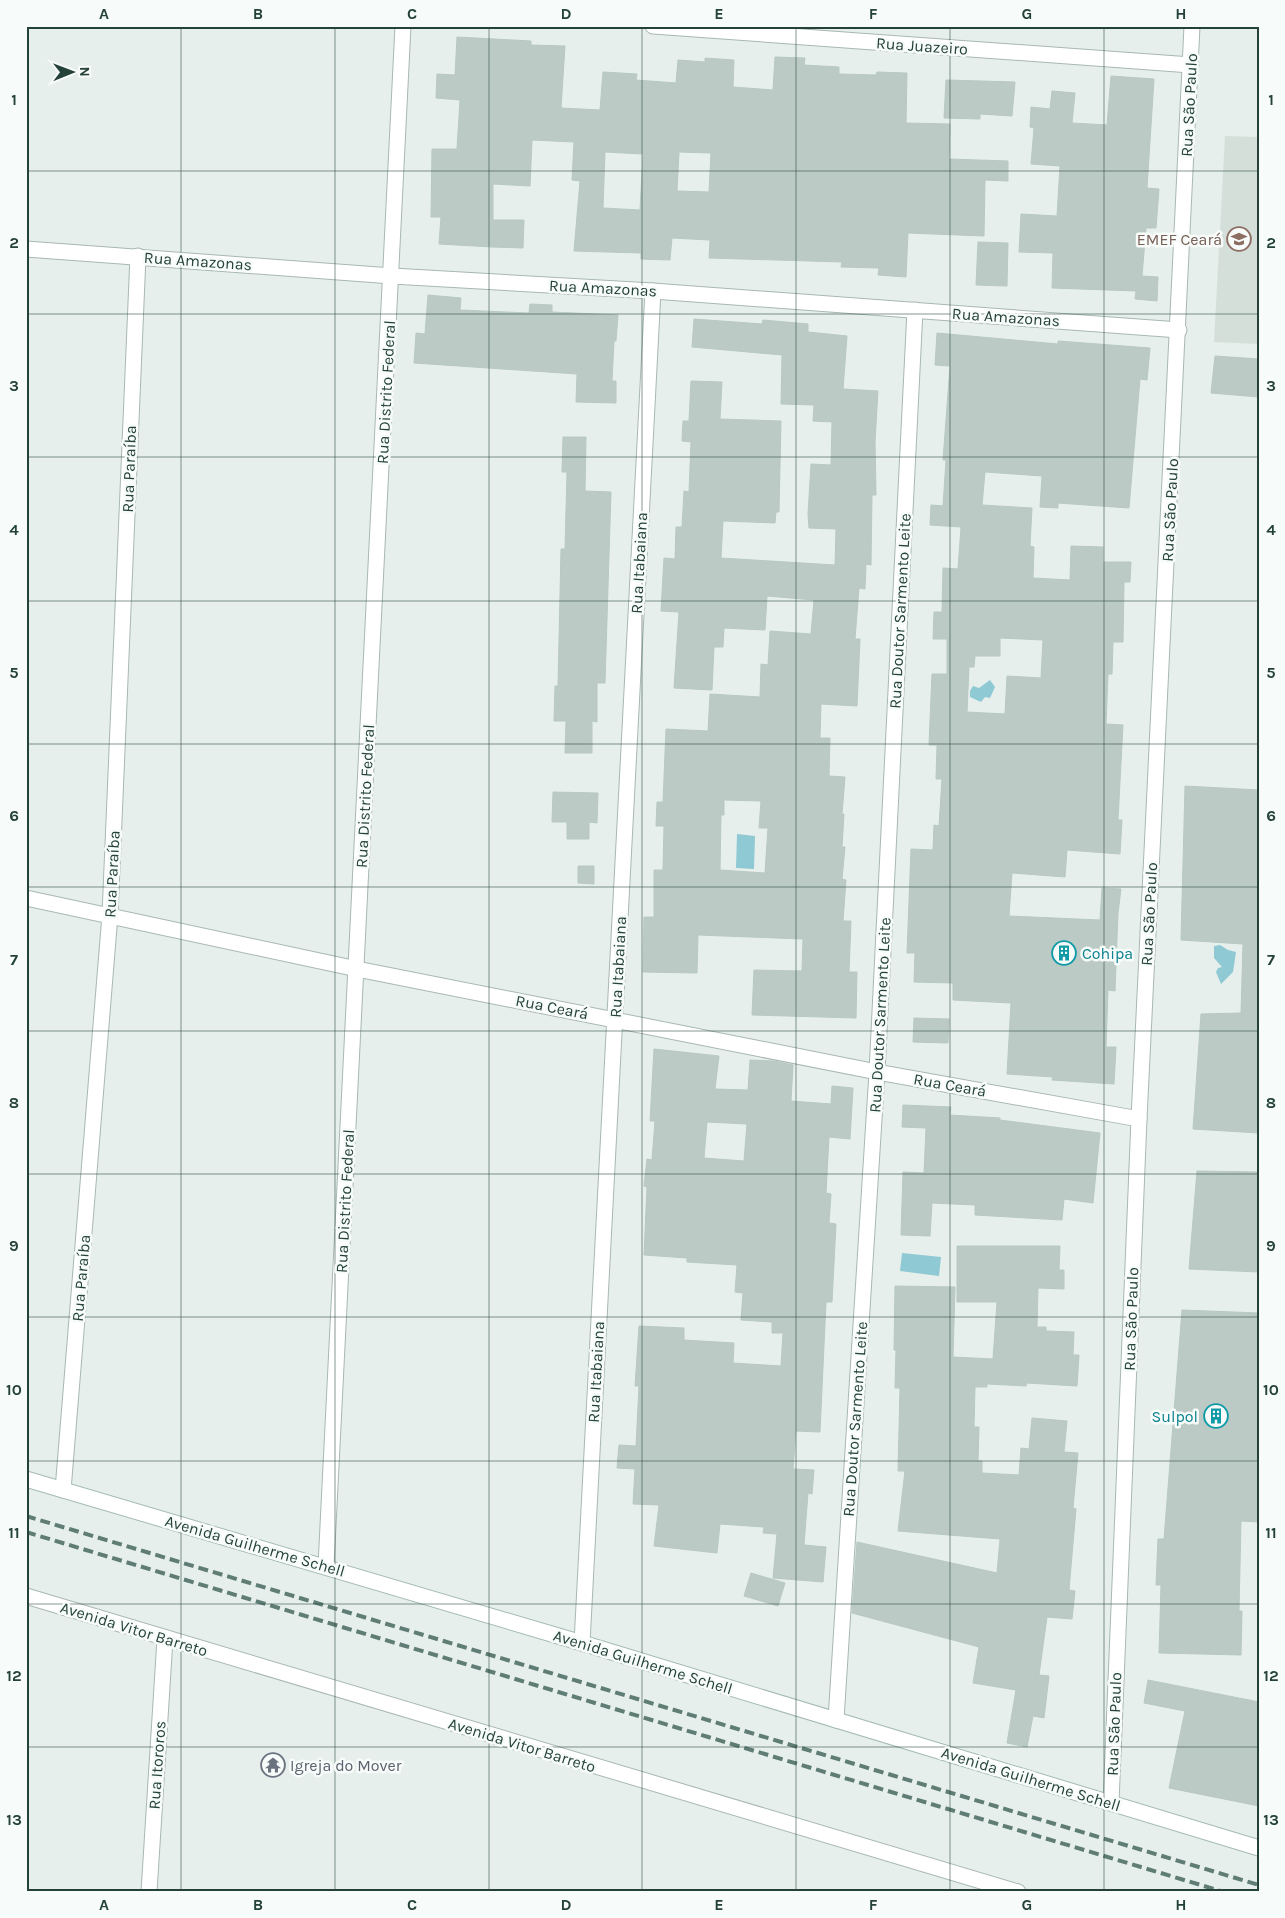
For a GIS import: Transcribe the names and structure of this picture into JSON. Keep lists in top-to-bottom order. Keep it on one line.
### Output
{"streets":{"street":["Rua Juazeiro","Rua São Paulo","Rua Amazonas","Rua Distrito Federal","Rua Paraíba","Rua Itabaiana","Rua Doutor Sarmento Leite","Rua Ceará","Avenida Guilherme Schell","Avenida Vitor Barreto","Rua Itororos"]},"crossings":[["Rua Juazeiro","Rua São Paulo"],["Rua São Paulo","Rua Amazonas"],["Rua São Paulo","Rua Ceará"],["Rua São Paulo","Avenida Guilherme Schell"],["Rua Amazonas","Rua Distrito Federal"],["Rua Amazonas","Rua Paraíba"],["Rua Amazonas","Rua Itabaiana"],["Rua Amazonas","Rua Doutor Sarmento Leite"],["Rua Distrito Federal","Rua Ceará"],["Rua Distrito Federal","Avenida Guilherme Schell"],["Rua Paraíba","Rua Ceará"],["Rua Paraíba","Avenida Guilherme Schell"],["Rua Itabaiana","Rua Ceará"],["Rua Itabaiana","Avenida Guilherme Schell"],["Rua Doutor Sarmento Leite","Rua Ceará"],["Rua Doutor Sarmento Leite","Avenida Guilherme Schell"],["Avenida Vitor Barreto","Rua Itororos"]],"places":{"school or university":["EMEF Ceará"],"building":["Cohipa","Sulpol"],"temple":["Igreja do Mover"]},"north":"right","grid":{"columns":["A","B","C","D","E","F","G","H"],"rows":["1","2","3","4","5","6","7","8","9","10","11","12","13"]}}
